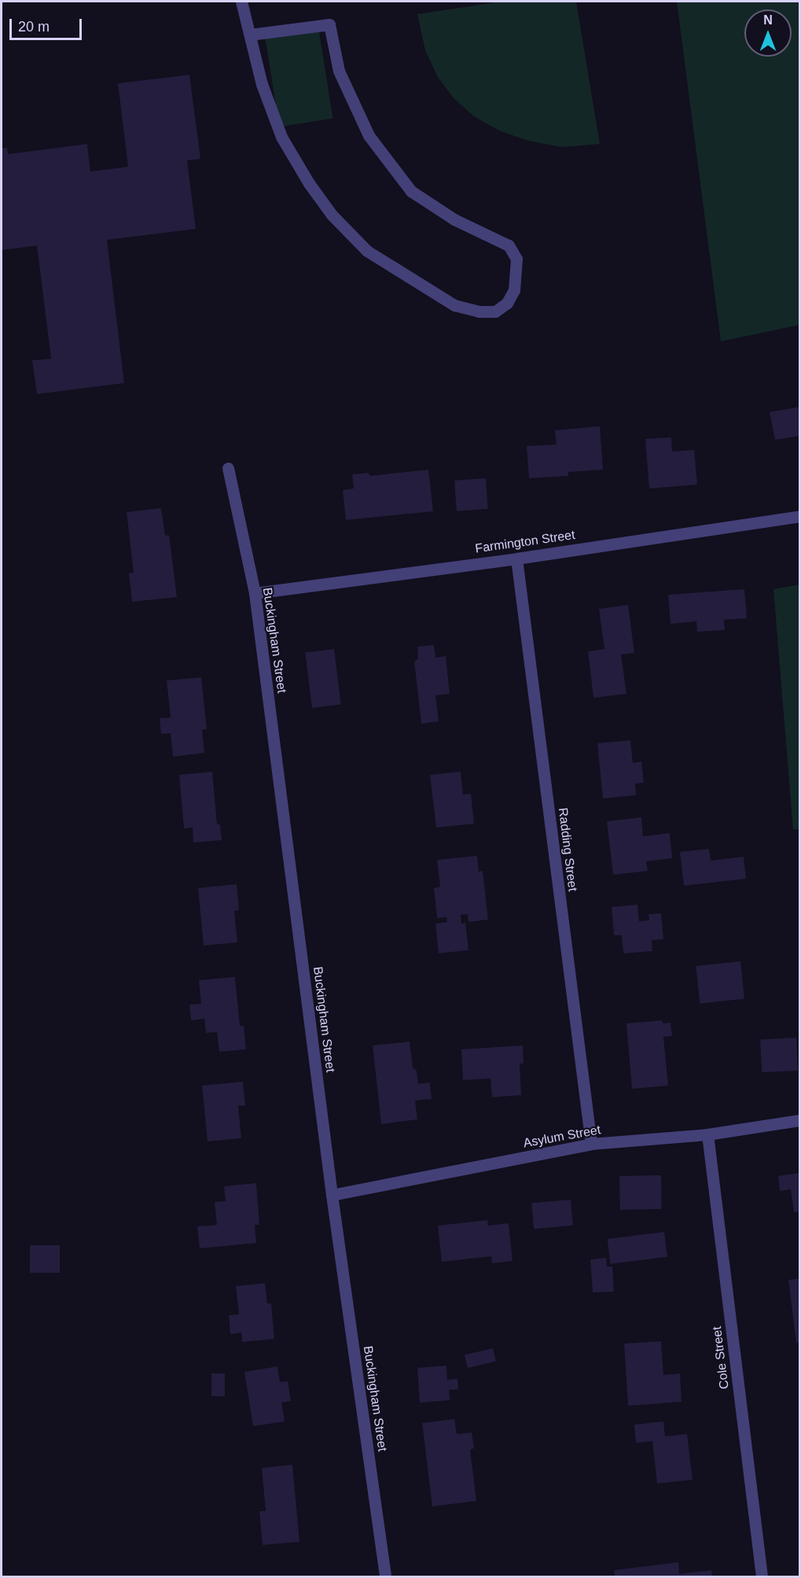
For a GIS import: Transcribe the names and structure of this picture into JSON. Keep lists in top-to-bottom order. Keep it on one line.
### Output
{"streets":{"street":["Farmington Street","Buckingham Street","Radding Street","Asylum Street","Cole Street"]},"crossings":[["Farmington Street","Buckingham Street"],["Farmington Street","Radding Street"],["Buckingham Street","Asylum Street"],["Radding Street","Asylum Street"],["Asylum Street","Cole Street"]],"scale_bar":"20 m","north":"top"}
